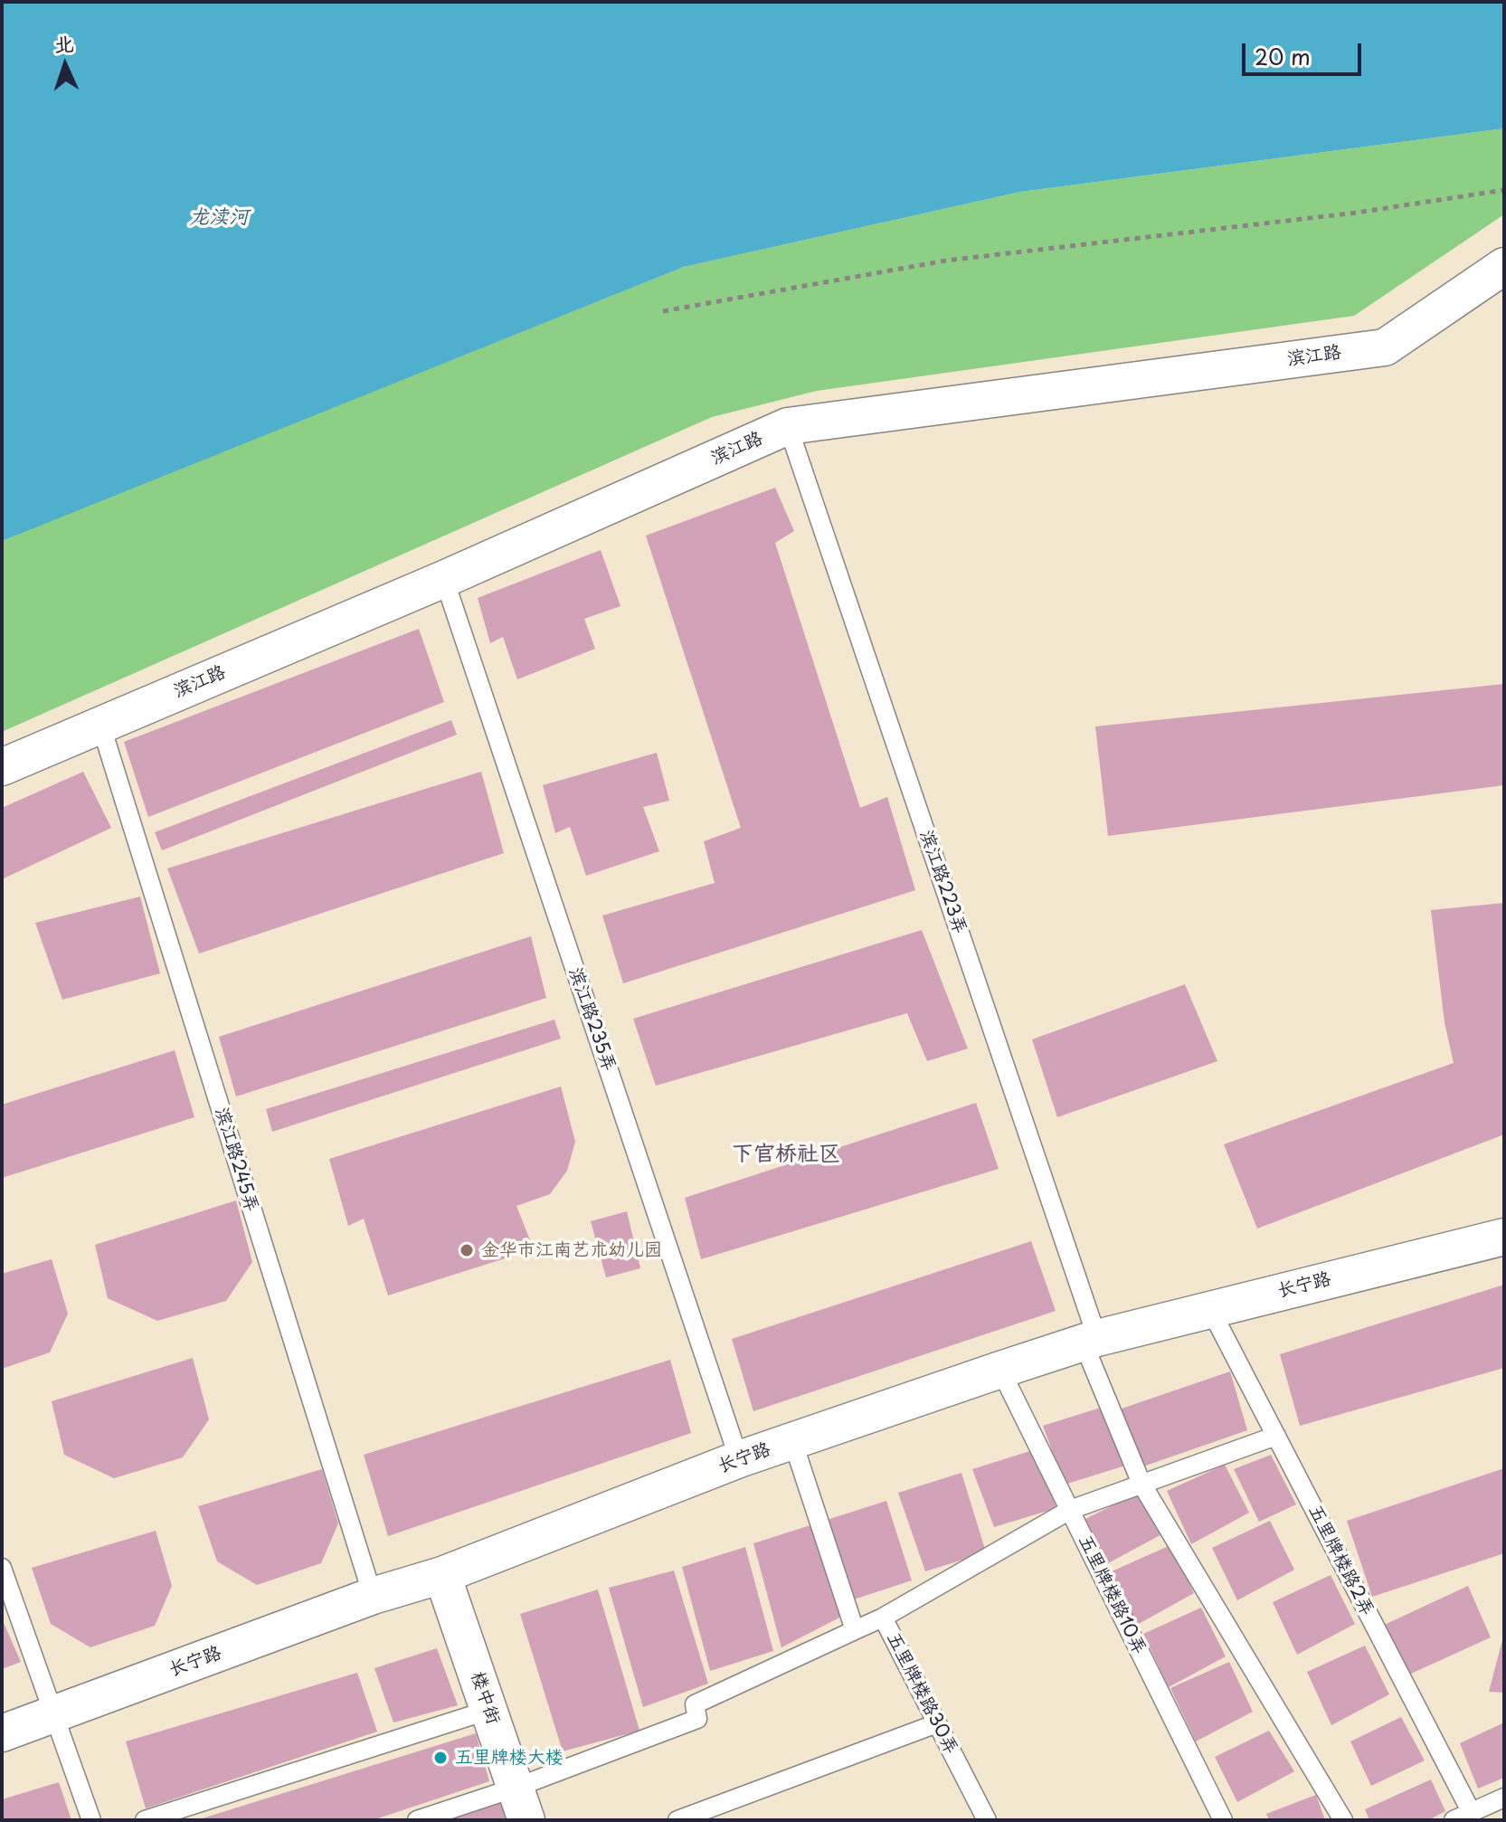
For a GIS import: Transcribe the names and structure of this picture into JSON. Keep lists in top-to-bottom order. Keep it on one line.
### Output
{"streets":{"street":["滨江路","长宁路","楼中街"],"lane":["滨江路223弄","滨江路235弄","滨江路245弄","五里牌楼路2弄","五里牌楼路10弄","五里牌楼路30弄"]},"crossings":[["滨江路","滨江路223弄"],["滨江路","滨江路235弄"],["滨江路","滨江路245弄"],["滨江路223弄","长宁路"],["滨江路235弄","长宁路"],["滨江路245弄","长宁路"],["长宁路","五里牌楼路2弄"],["长宁路","五里牌楼路10弄"],["长宁路","楼中街"],["五里牌楼路30弄","楼中街"]],"districts":["下官桥社区"],"water":["龙渎河"],"places":["金华市江南艺术幼儿园","五里牌楼大楼"],"scale_bar":"20 m","north":"top"}
